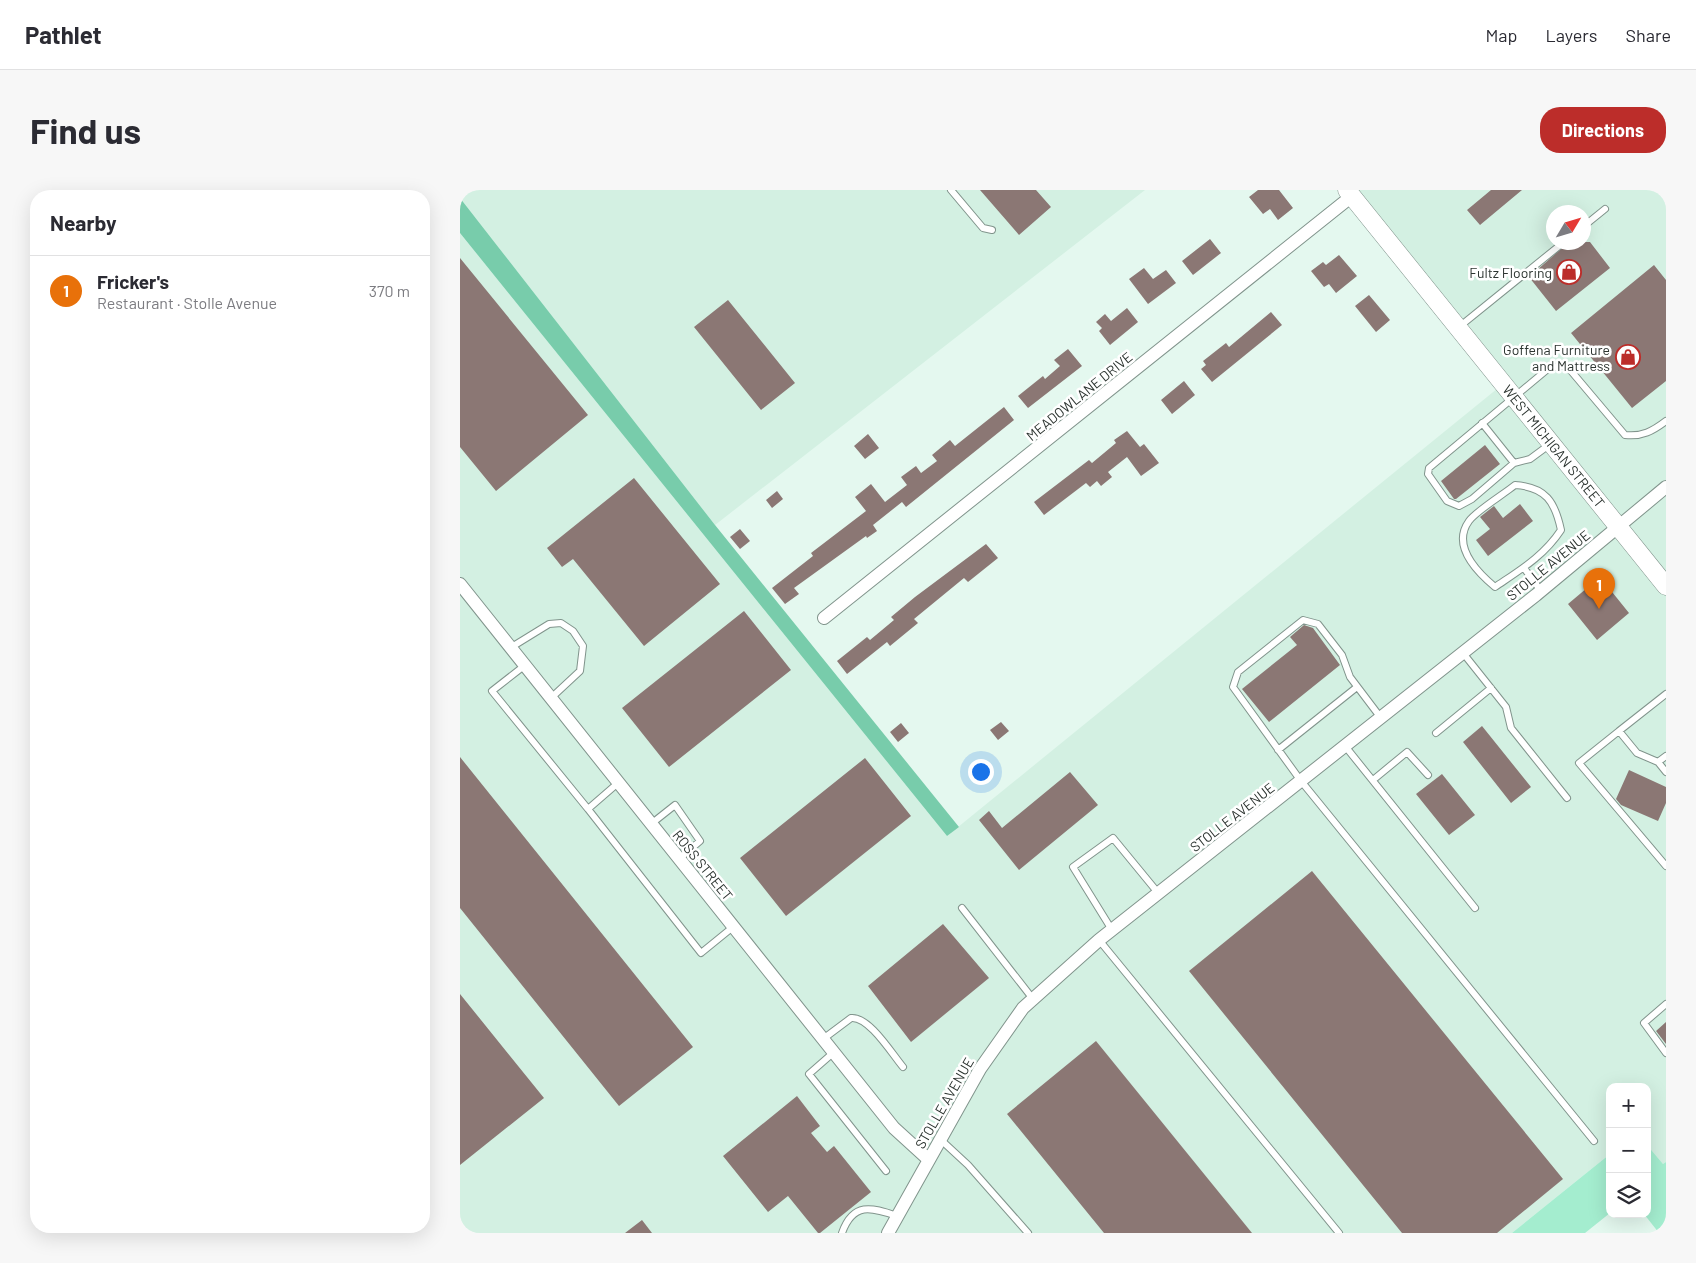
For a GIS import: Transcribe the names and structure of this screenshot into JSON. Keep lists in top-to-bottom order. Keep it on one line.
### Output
{"streets":{"main road":["WEST MICHIGAN STREET"],"street":["MEADOWLANE DRIVE","STOLLE AVENUE","ROSS STREET"]},"crossings":[["MEADOWLANE DRIVE","WEST MICHIGAN STREET"],["WEST MICHIGAN STREET","STOLLE AVENUE"],["STOLLE AVENUE","ROSS STREET"]],"places":{"shop":["Fultz Flooring","Goffena Furniture and Mattress"]},"north":"top right","page":{"header":"Pathlet","nav":["Map","Layers","Share"],"buttons":"Directions","title":"Find us","heading":"Nearby","list":[{"mark":"1","name":"Fricker's","note":"Restaurant · Stolle Avenue","value":"370 m"}],"pins":"1","map_buttons":["+","−"]}}
